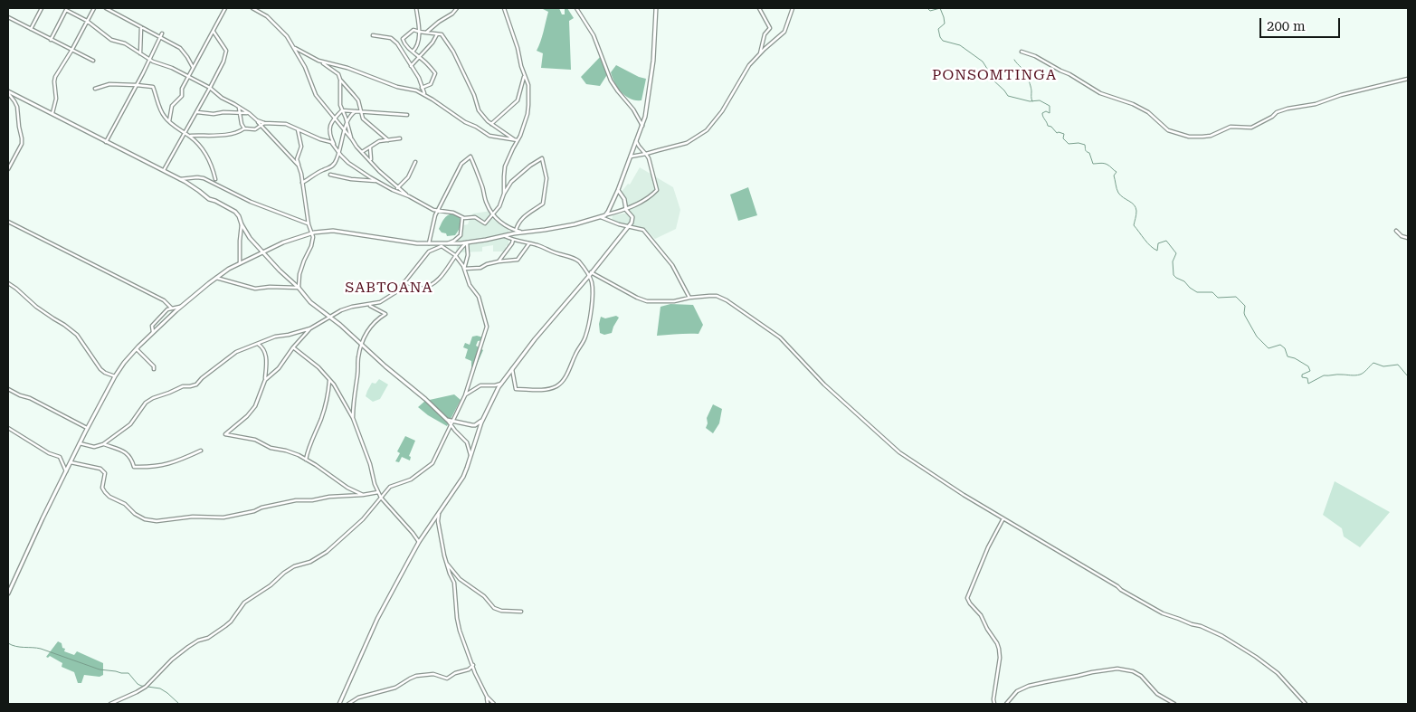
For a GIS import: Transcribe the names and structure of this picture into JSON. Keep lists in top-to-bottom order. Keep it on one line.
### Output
{"districts":["PONSOMTINGA","SABTOANA"],"scale_bar":"200 m"}
